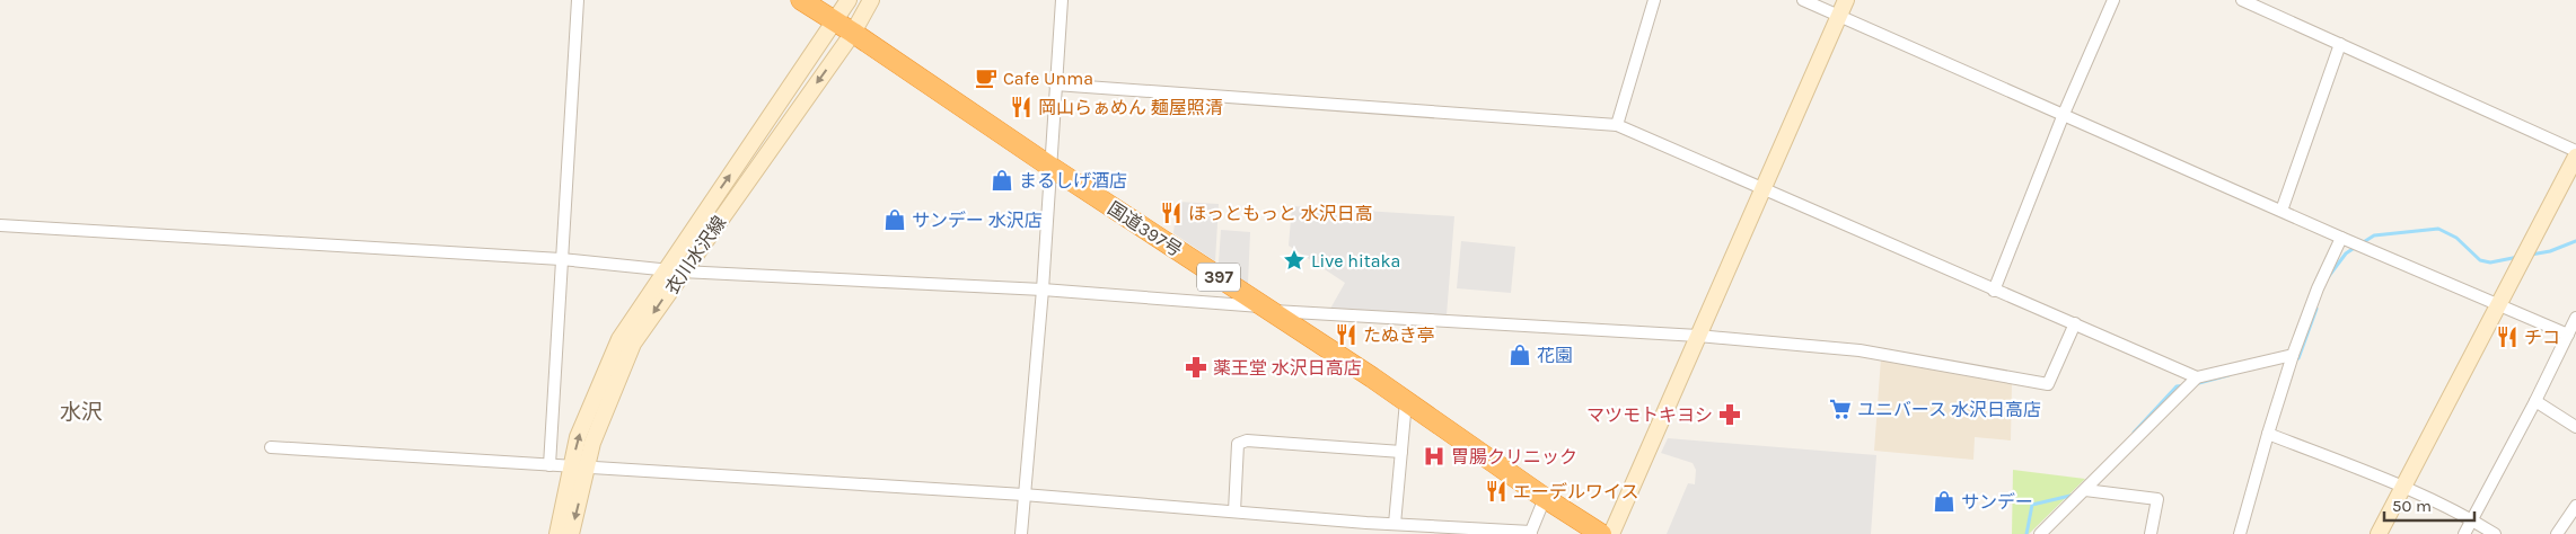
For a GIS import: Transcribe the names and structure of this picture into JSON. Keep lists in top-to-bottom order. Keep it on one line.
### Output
{"streets":{"highway":["国道397号","397"],"main road":["衣川水沢線"]},"crossings":[["国道397号","衣川水沢線"]],"districts":["水沢"],"places":{"cafe":["Cafe Unma"],"restaurant":["岡山らぁめん 麺屋照清","ほっともっと 水沢日高","たぬき亭","チコ","エーデルワイス"],"shop":["まるしげ酒店","サンデー 水沢店","花園","サンデー"],"place":["Live hitaka"],"pharmacy":["薬王堂 水沢日高店","マツモトキヨシ"],"supermarket":["ユニバース 水沢日高店"],"hospital":["胃腸クリニック"]},"scale_bar":"50 m"}
